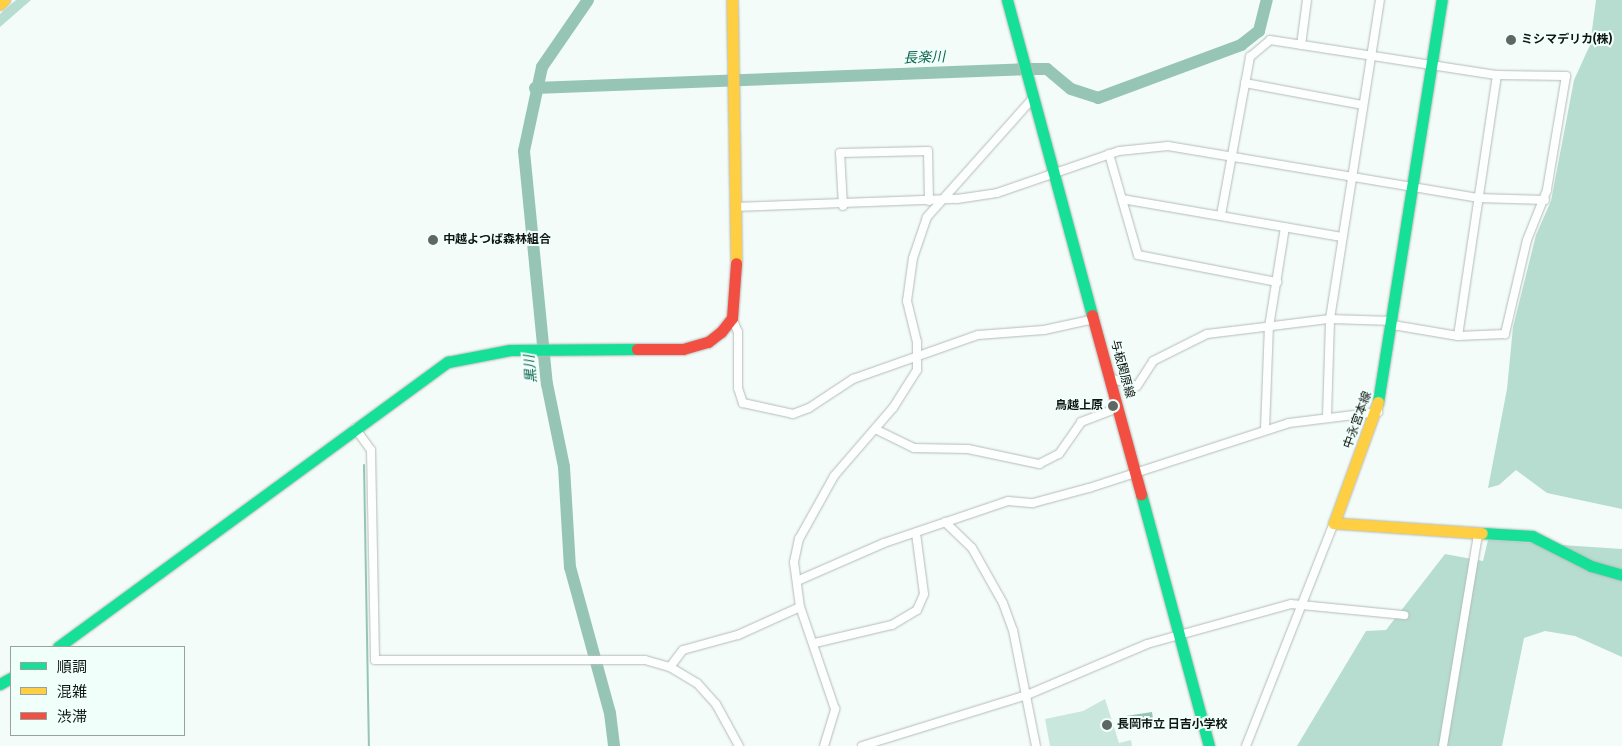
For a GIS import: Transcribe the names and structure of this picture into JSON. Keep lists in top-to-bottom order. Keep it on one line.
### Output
{"streets":{"main road":["与板関原線","中永宮本線"]},"water":["長楽川","黒川"],"places":["ミシマデリカ(株)","中越よつば森林組合","鳥越上原","長岡市立 日吉小学校"],"legend":["順調","混雑","渋滞"]}
